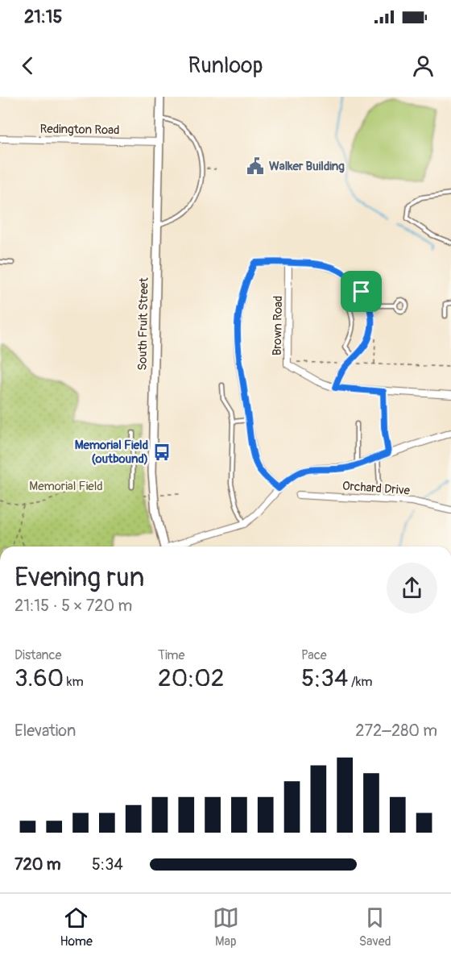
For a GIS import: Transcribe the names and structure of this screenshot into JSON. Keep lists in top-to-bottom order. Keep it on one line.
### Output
{"streets":{"street":["Redington Road","South Fruit Street","Brown Road","Orchard Drive"]},"crossings":[["Redington Road","South Fruit Street"]],"parks":["Memorial Field"],"places":{"public building":["Walker Building"],"bus stop":["Memorial Field (outbound)"]},"page":{"status":"21:15","header":"Runloop","heading":["Evening run","21:15 · 5 × 720 m"],"stats":[["Distance","3.60 km"],["Time","20:02"],["Pace","5:34 /km"]],"chart":["Elevation","272–280 m"],"list":[{"name":"720 m","note":"5:34"}],"tabs":["Home","Map","Saved"]}}
